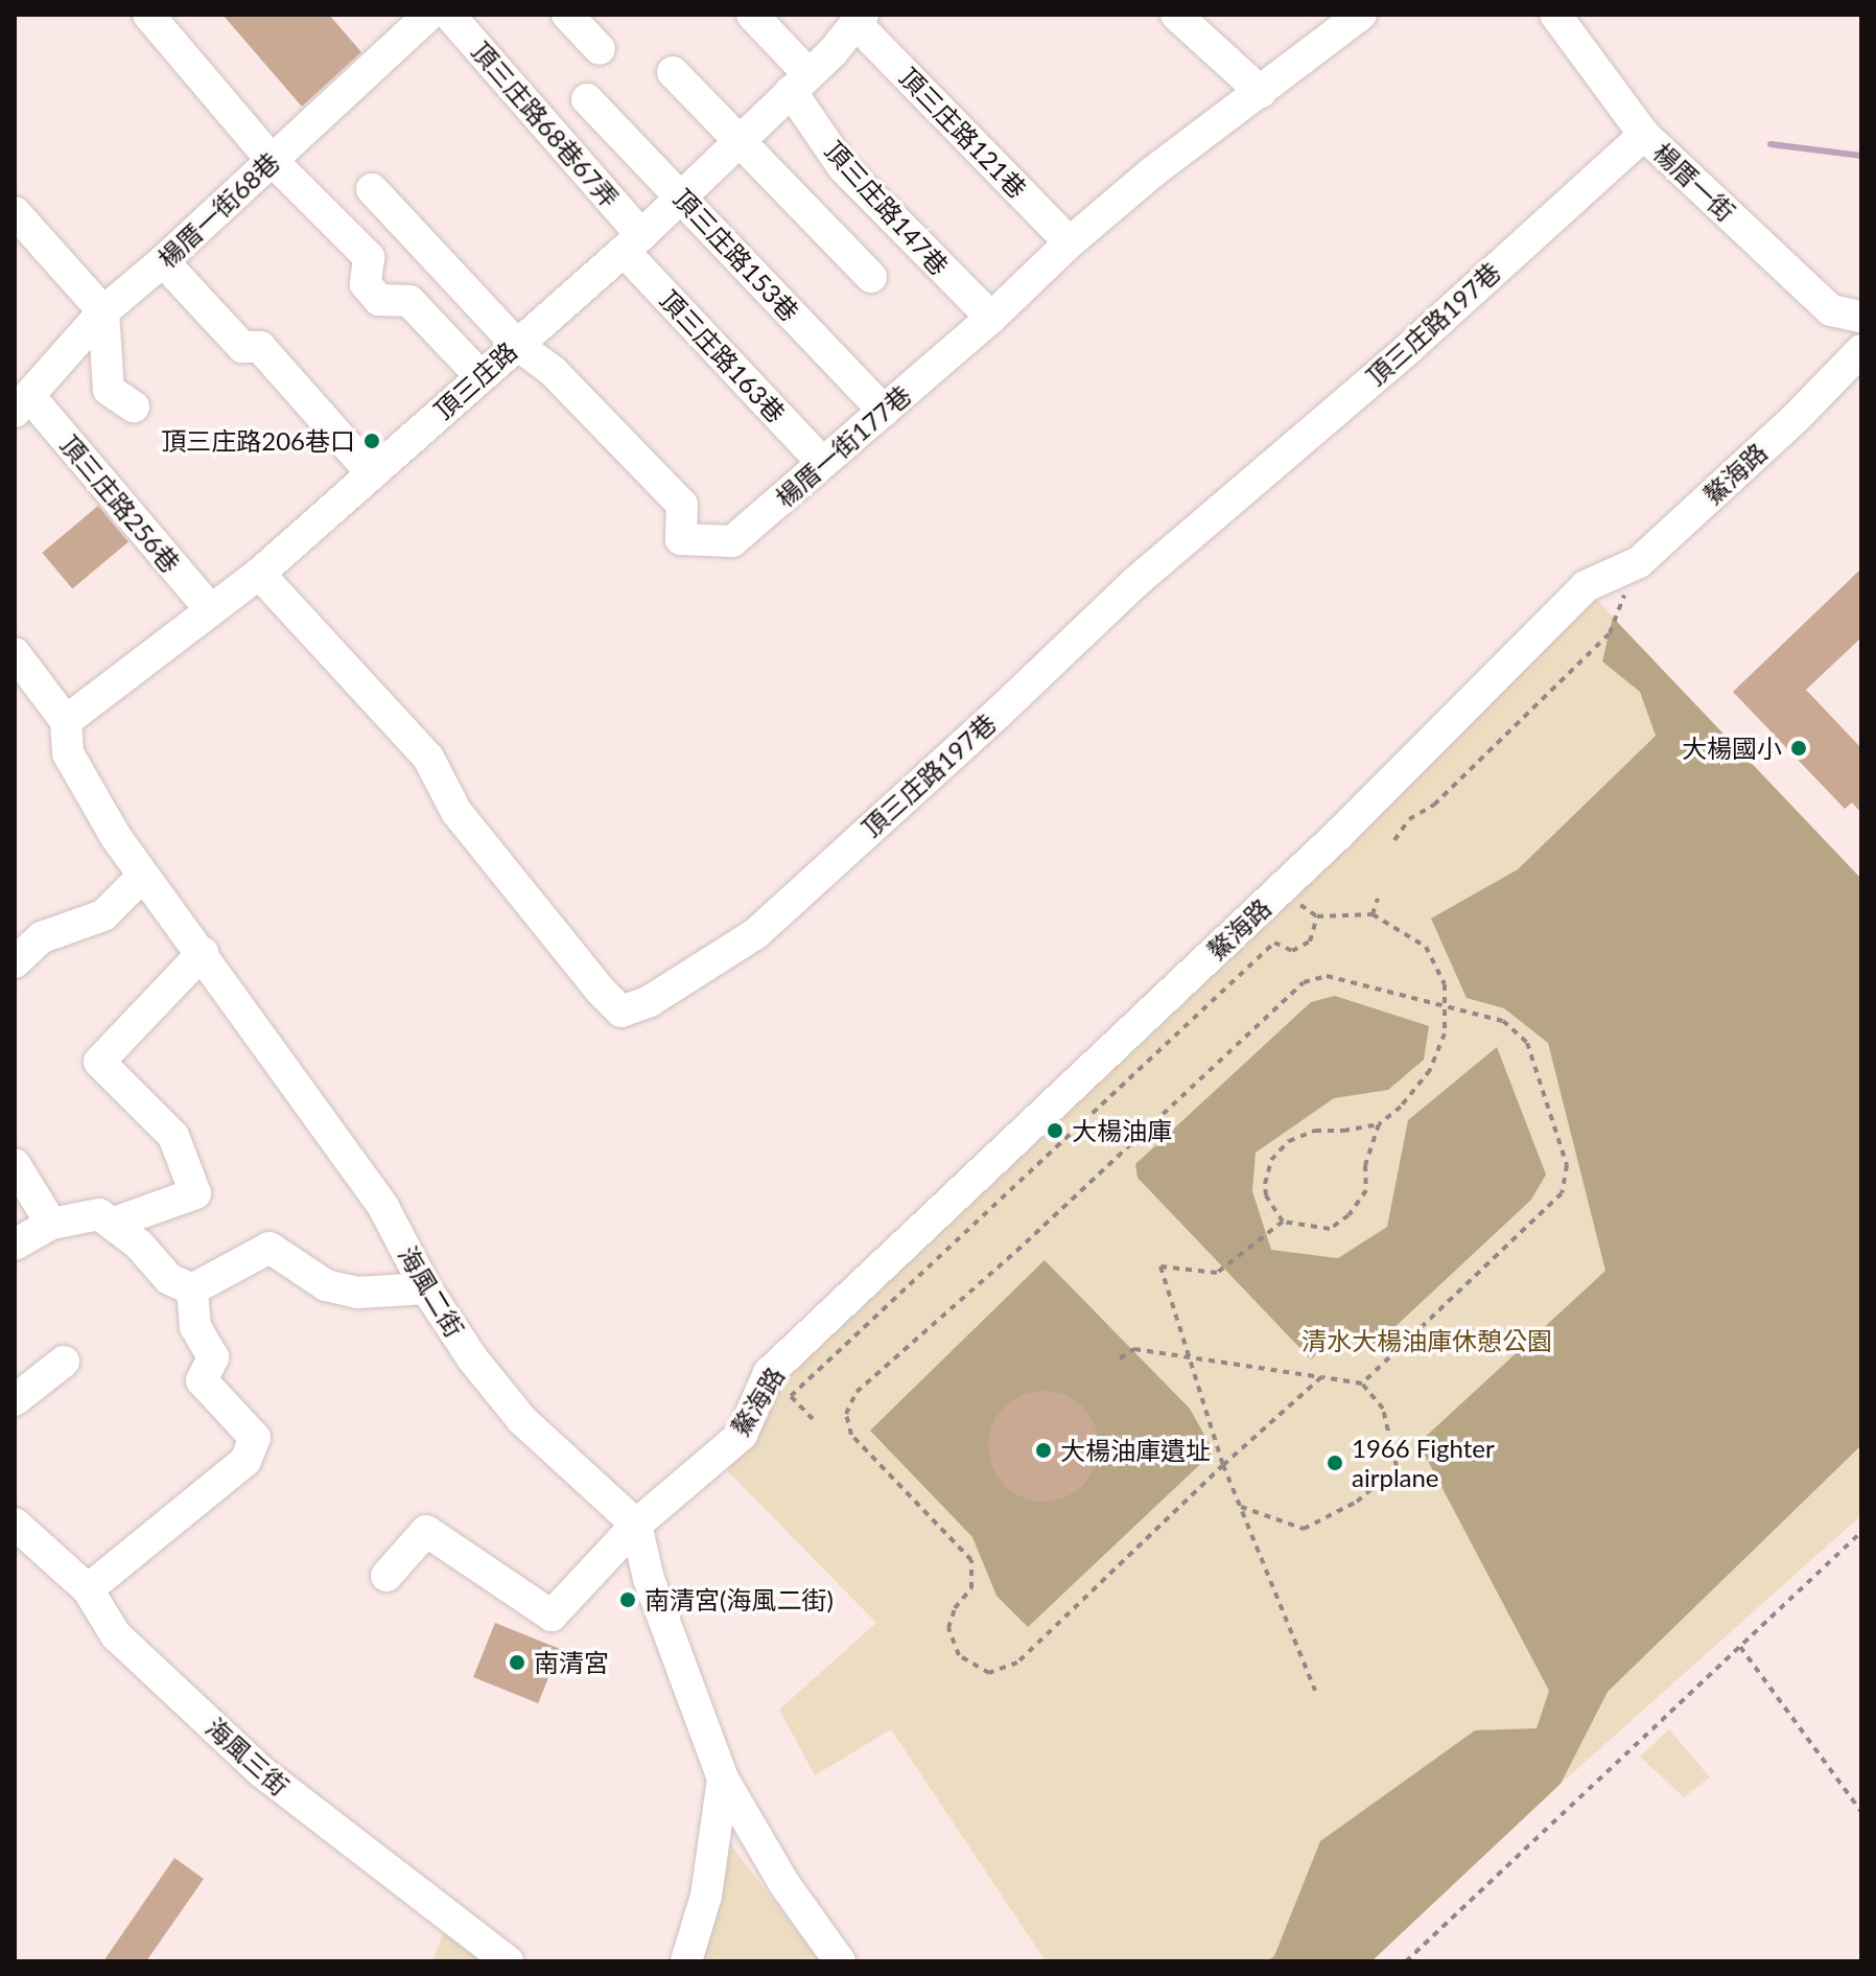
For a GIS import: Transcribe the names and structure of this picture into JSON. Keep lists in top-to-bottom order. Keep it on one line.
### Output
{"streets":{"street":["頂三庄路68巷67弄","頂三庄路121巷","楊厝一街","頂三庄路147巷","楊厝一街68巷","頂三庄路153巷","頂三庄路197巷","頂三庄路163巷","頂三庄路","楊厝一街177巷","鰲海路","頂三庄路256巷","海風二街","海風三街"]},"crossings":[["頂三庄路68巷67弄","頂三庄路163巷"],["頂三庄路68巷67弄","頂三庄路"],["頂三庄路121巷","頂三庄路"],["頂三庄路121巷","楊厝一街177巷"],["楊厝一街","頂三庄路197巷"],["頂三庄路147巷","頂三庄路"],["頂三庄路147巷","楊厝一街177巷"],["楊厝一街68巷","頂三庄路256巷"],["頂三庄路153巷","頂三庄路"],["頂三庄路153巷","楊厝一街177巷"],["頂三庄路197巷","頂三庄路"],["頂三庄路163巷","頂三庄路"],["頂三庄路163巷","楊厝一街177巷"],["頂三庄路","楊厝一街177巷"],["頂三庄路","頂三庄路256巷"],["頂三庄路","海風二街"],["鰲海路","海風二街"]],"parks":["清水大楊油庫休憩公園"],"places":["頂三庄路206巷口","大楊國小","大楊油庫","大楊油庫遺址","1966 Fighter airplane","南清宮(海風二街)","南清宮"]}
